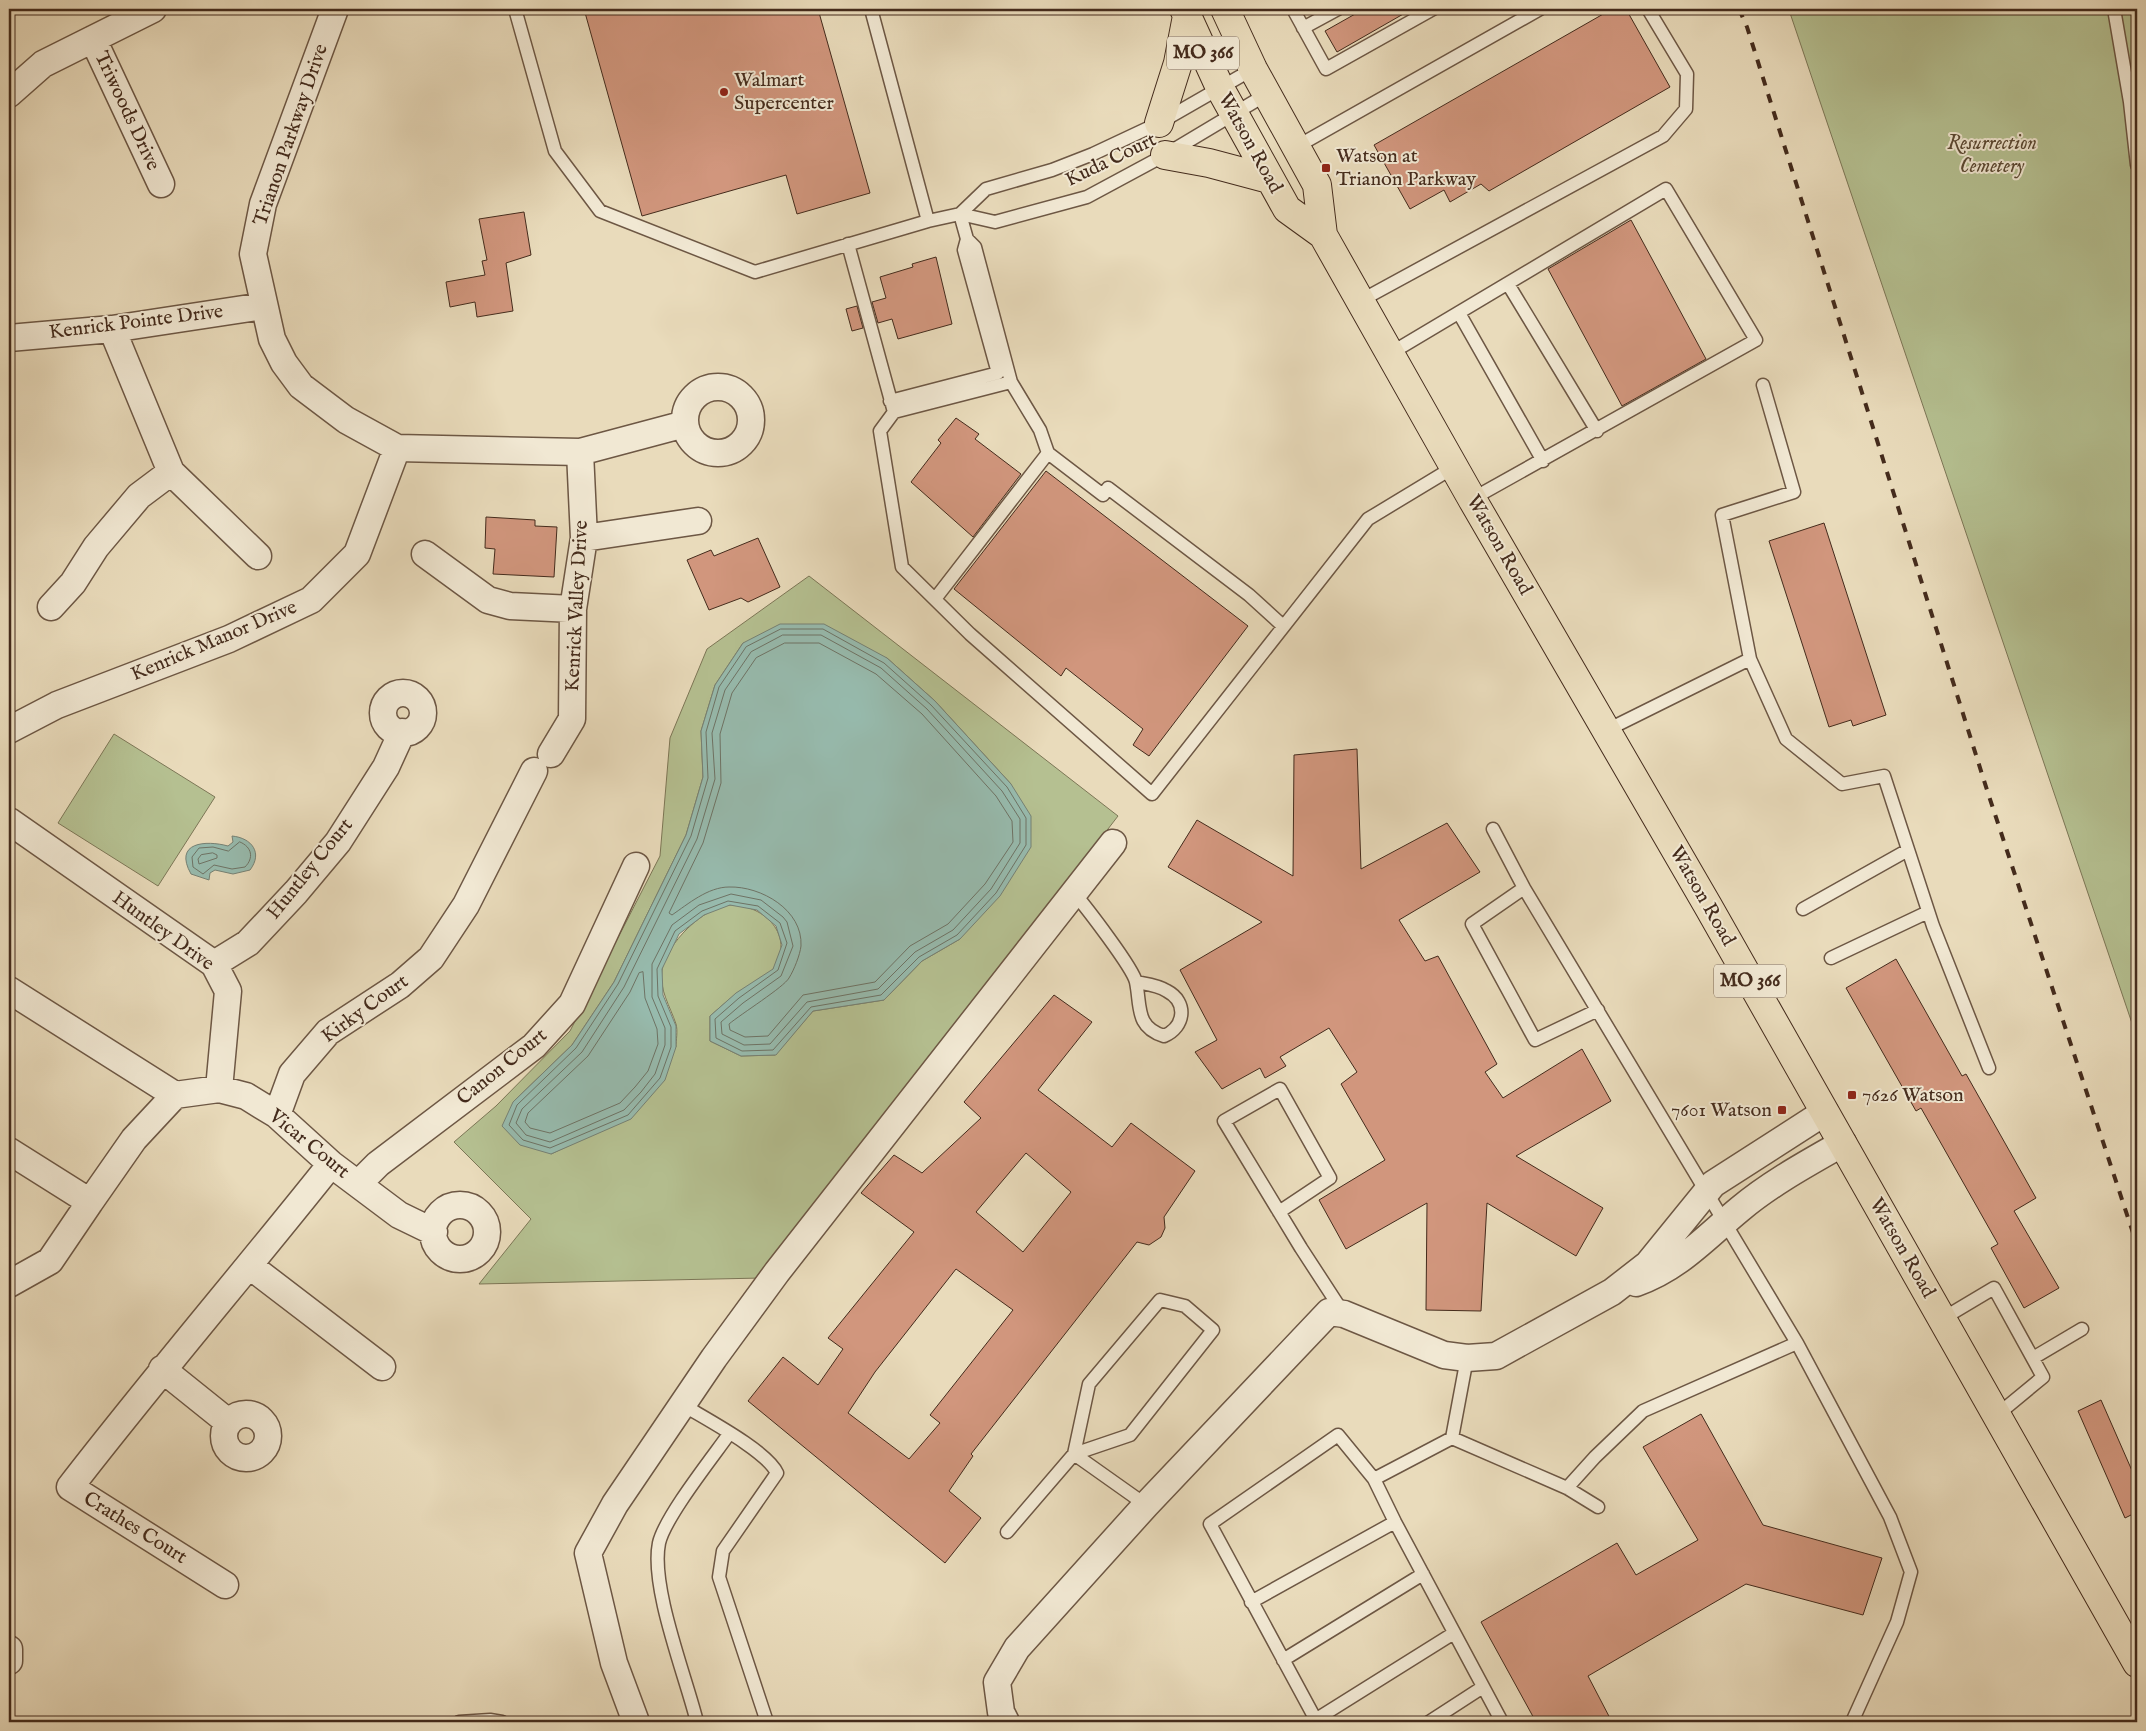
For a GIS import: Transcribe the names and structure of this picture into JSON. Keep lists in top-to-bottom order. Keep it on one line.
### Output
{"streets":{"main road":["MO 366","Watson Road"],"street":["Triwoods Drive","Trianon Parkway Drive","Kenrick Pointe Drive","Kenrick Valley Drive","Kenrick Manor Drive","Huntley Court","Huntley Drive","Kirky Court","Canon Court","Vicar Court","Crathes Court"],"lane":["Kuda Court"]},"crossings":[["Trianon Parkway Drive","Kenrick Pointe Drive"],["Trianon Parkway Drive","Kenrick Valley Drive"],["Trianon Parkway Drive","Kenrick Manor Drive"],["Watson Road","Kuda Court"],["Kenrick Valley Drive","Kirky Court"],["Huntley Court","Huntley Drive"],["Huntley Drive","Vicar Court"],["Kirky Court","Vicar Court"],["Canon Court","Vicar Court"],["Vicar Court","Crathes Court"]],"parks":["Resurrection Cemetery"],"places":{"other":["Walmart Supercenter"],"transit":["Watson at Trianon Parkway","7626 Watson","7601 Watson"]}}
